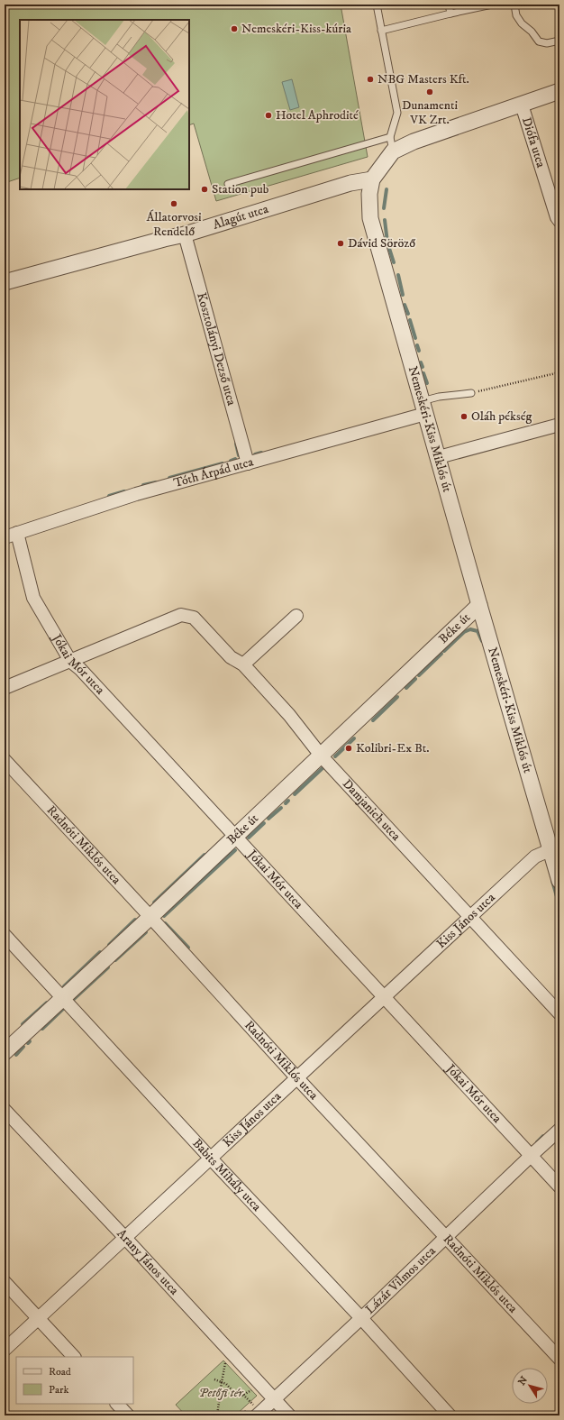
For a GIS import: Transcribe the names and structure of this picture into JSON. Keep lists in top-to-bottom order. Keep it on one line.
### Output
{"streets":{"street":["Diófa utca","Alagút utca","Kosztolányi Dezső utca","Nemeskéri-Kiss Miklós út","Tóth Árpád utca","Béke út","Jókai Mór utca","Damjanich utca","Radnóti Miklós utca","Kiss János utca","Babits Mihály utca","Arany János utca","Lázár Vilmos utca"]},"crossings":[["Diófa utca","Nemeskéri-Kiss Miklós út"],["Alagút utca","Kosztolányi Dezső utca"],["Alagút utca","Nemeskéri-Kiss Miklós út"],["Kosztolányi Dezső utca","Tóth Árpád utca"],["Nemeskéri-Kiss Miklós út","Tóth Árpád utca"],["Nemeskéri-Kiss Miklós út","Béke út"],["Nemeskéri-Kiss Miklós út","Kiss János utca"],["Tóth Árpád utca","Jókai Mór utca"],["Béke út","Jókai Mór utca"],["Béke út","Damjanich utca"],["Béke út","Radnóti Miklós utca"],["Béke út","Babits Mihály utca"],["Jókai Mór utca","Damjanich utca"],["Jókai Mór utca","Kiss János utca"],["Jókai Mór utca","Lázár Vilmos utca"],["Damjanich utca","Kiss János utca"],["Radnóti Miklós utca","Kiss János utca"],["Radnóti Miklós utca","Lázár Vilmos utca"],["Kiss János utca","Babits Mihály utca"],["Kiss János utca","Arany János utca"],["Babits Mihály utca","Lázár Vilmos utca"],["Arany János utca","Lázár Vilmos utca"]],"parks":["Petőfi tér"],"places":["Nemeskéri-Kiss-kúria","NBG Masters Kft.","Dunamenti VK Zrt.","Hotel Aphrodité","Station pub","Állatorvosi Rendelő","Dávid Söröző","Oláh pékség","Kolibri-Ex Bt."],"legend":["Road","Park"],"north":"top left"}
